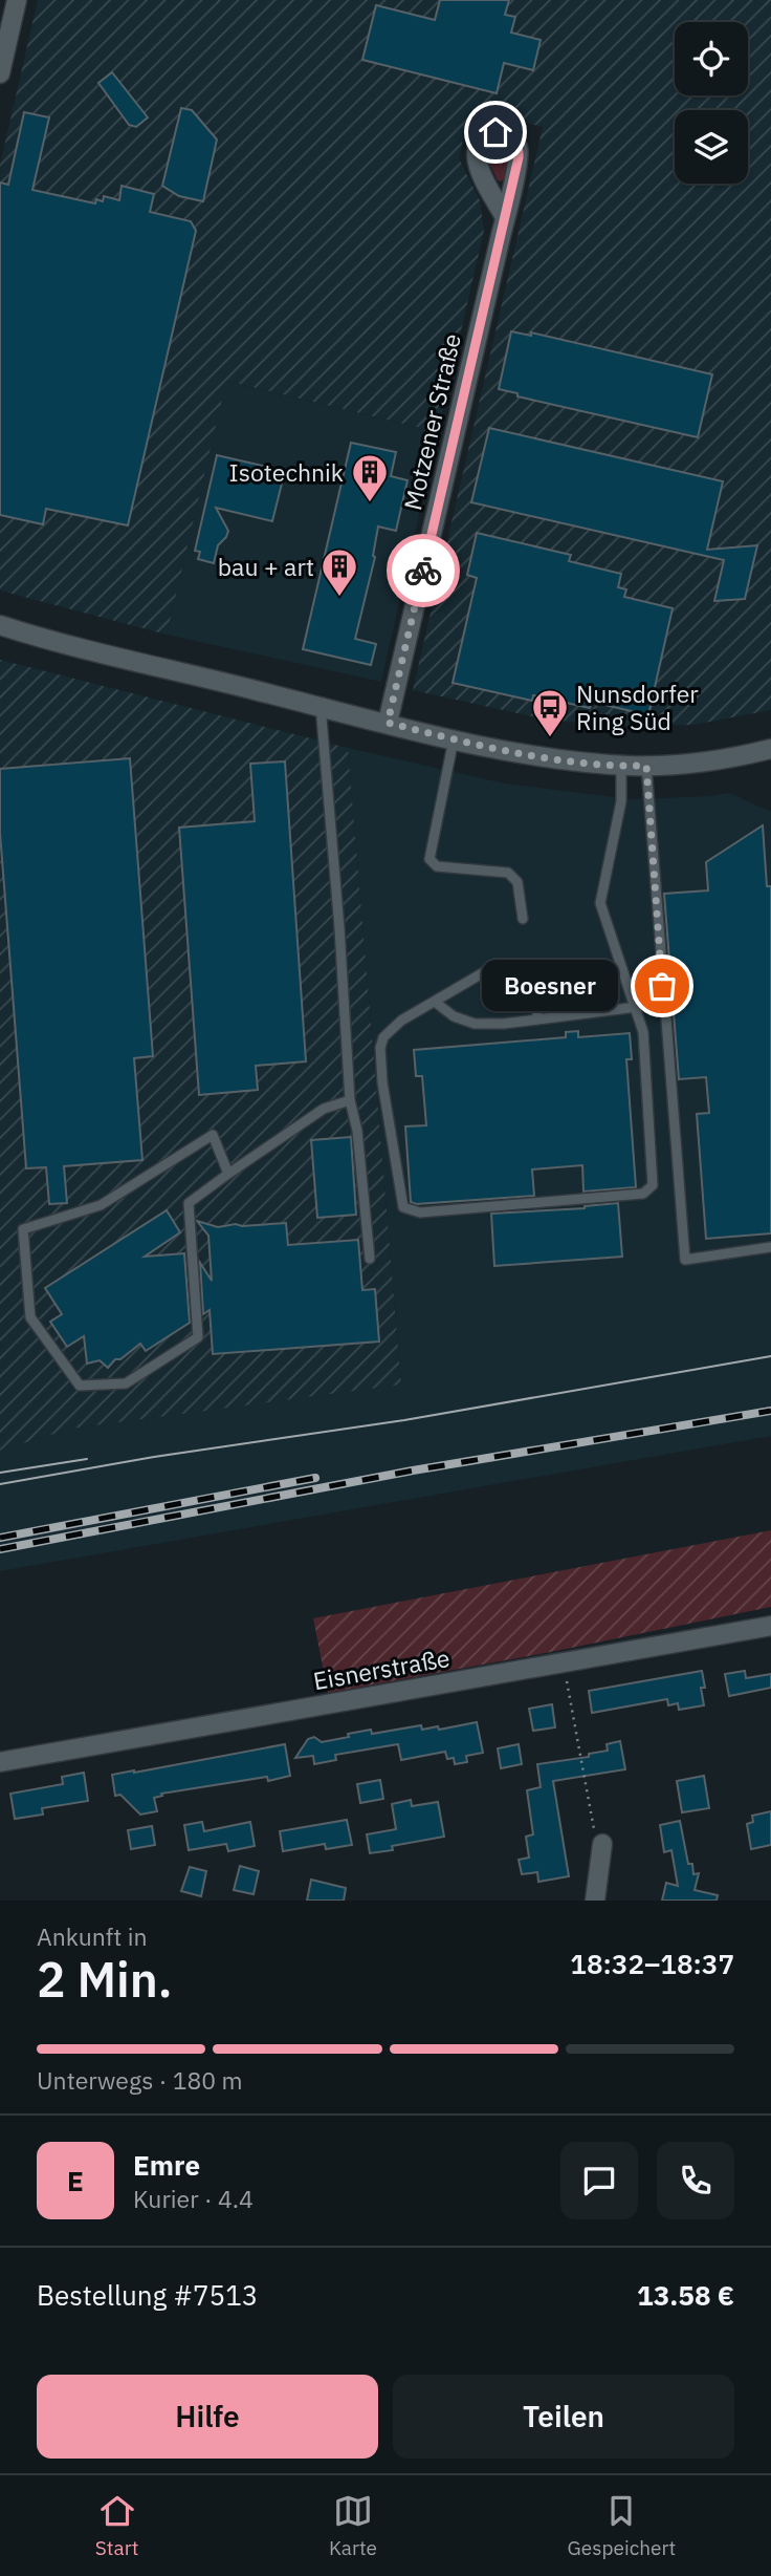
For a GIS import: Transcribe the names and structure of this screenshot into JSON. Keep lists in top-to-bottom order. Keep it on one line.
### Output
{"streets":{"street":["Motzener Straße","Eisnerstraße"]},"places":{"building":["Isotechnik","bau + art"],"bus stop":["Nunsdorfer Ring Süd"],"other":["Boesner"]},"page":{"bubble":"Boesner","heading":["2 Min.","Ankunft in","18:32–18:37"],"panel":["Emre","Kurier · 4.4","Bestellung #7513","13.58 €"],"bar":"Unterwegs · 180 m","round":"E","buttons":["Hilfe","Teilen"],"tabs":["Start","Karte","Gespeichert"]}}
